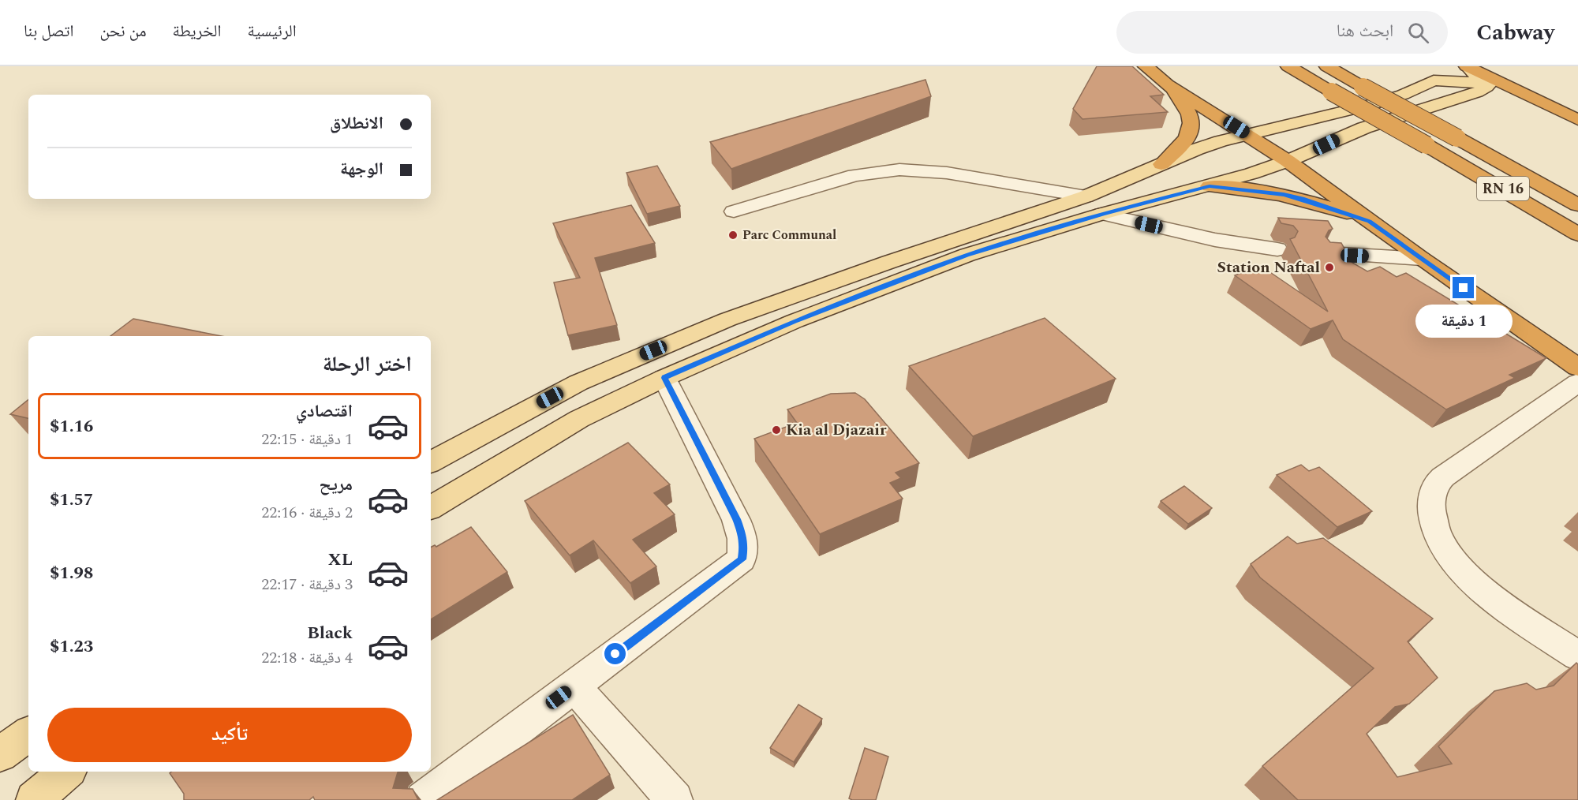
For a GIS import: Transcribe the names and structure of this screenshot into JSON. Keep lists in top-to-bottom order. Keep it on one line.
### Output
{"streets":{"highway":["RN 16"]},"places":["Parc Communal","Station Naftal","Kia al Djazair"],"page":{"header":"Cabway","search":"ابحث هنا","nav":["الرئيسية","الخريطة","من نحن","اتصل بنا"],"banner":["الانطلاق","الوجهة"],"bubble":"1 دقيقة","heading":"اختر الرحلة","list":[{"name":"اقتصادي","note":"1 دقيقة · 22:15","value":"$1.16"},{"name":"مريح","note":"2 دقيقة · 22:16","value":"$1.57"},{"name":"XL","note":"3 دقيقة · 22:17","value":"$1.98"},{"name":"Black","note":"4 دقيقة · 22:18","value":"$1.23"}],"buttons":"تأكيد"}}
